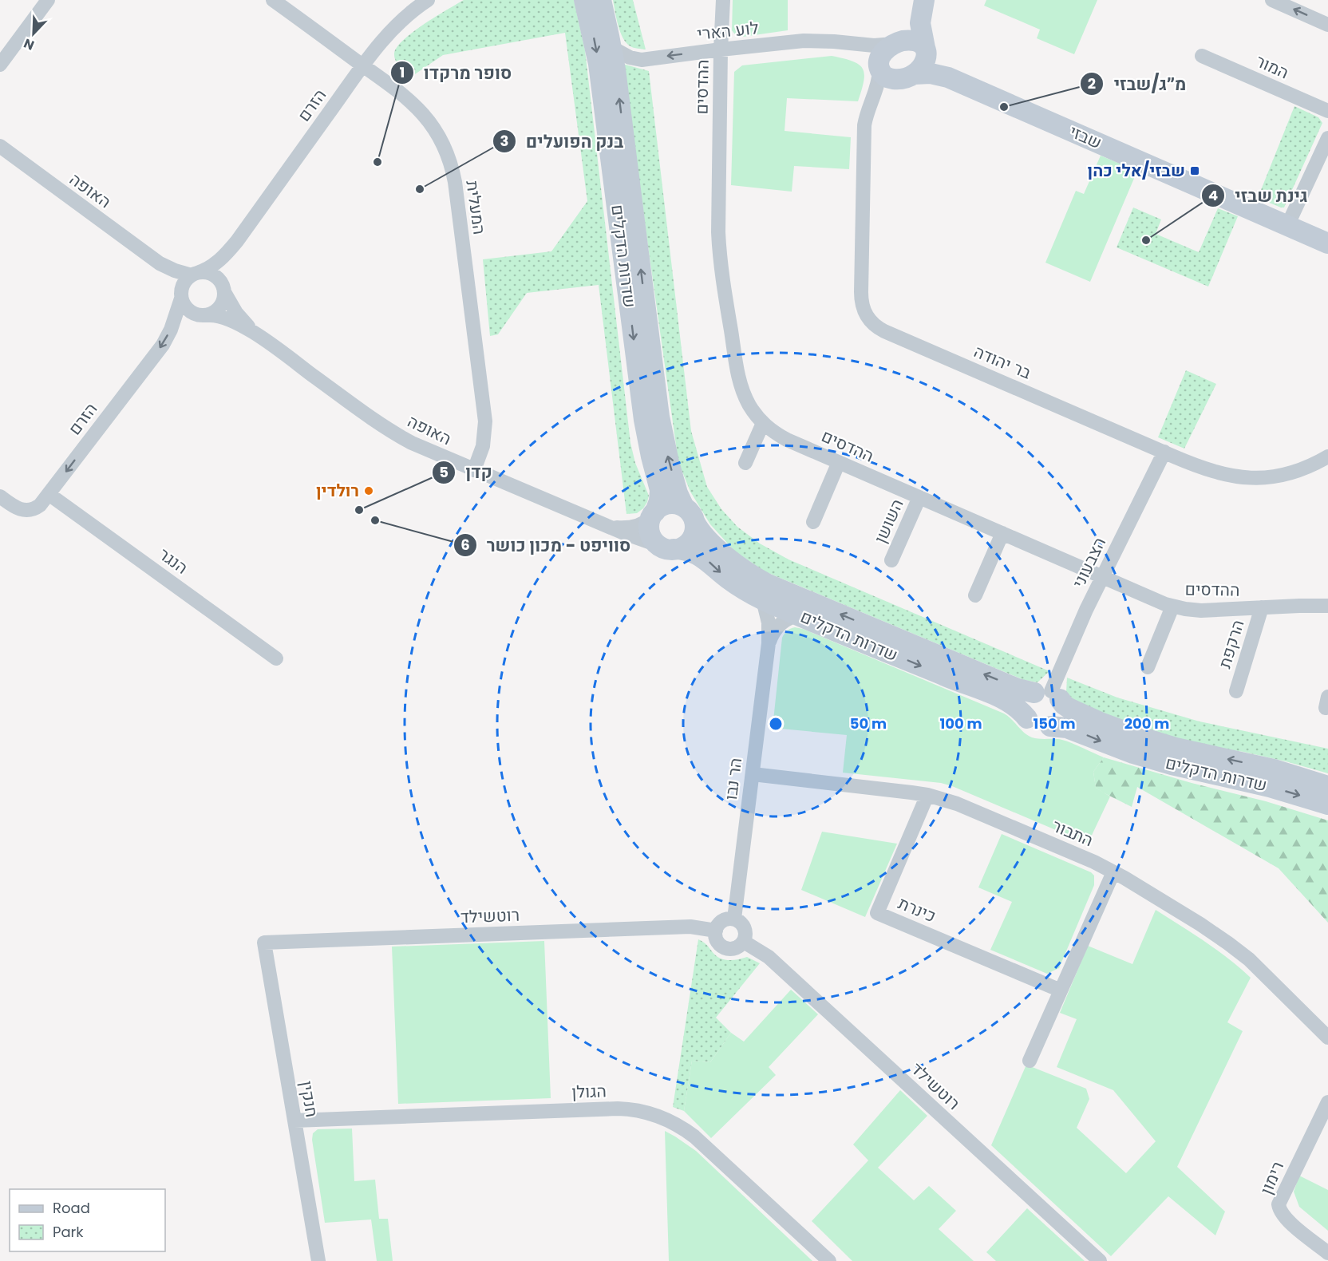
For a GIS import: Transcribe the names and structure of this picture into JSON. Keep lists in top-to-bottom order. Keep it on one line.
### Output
{"streets":{"street":["לוע הארי","המור","ההדסים","הזרם","שבזי","האופה","המעלית","שדרות הדקלים","בר יהודה","השושן","הנגר","הצבעוני","הרקפת","הר נבו","התבור","כינרת","רוטשילד","הגולן","חנקין","רימון"]},"crossings":[["לוע הארי","ההדסים"],["לוע הארי","שבזי"],["לוע הארי","שדרות הדקלים"],["לוע הארי","בר יהודה"],["ההדסים","השושן"],["ההדסים","הצבעוני"],["ההדסים","הרקפת"],["הזרם","האופה"],["הזרם","המעלית"],["הזרם","הנגר"],["שבזי","בר יהודה"],["האופה","המעלית"],["האופה","שדרות הדקלים"],["שדרות הדקלים","הצבעוני"],["שדרות הדקלים","הר נבו"],["בר יהודה","הצבעוני"],["הר נבו","התבור"],["הר נבו","רוטשילד"],["התבור","כינרת"],["רוטשילד","חנקין"],["הגולן","חנקין"]],"places":{"other":["מ״ג/שבזי","סופר מרקדו","בנק הפועלים","גינת שבזי","רולדין","קדן","סוויפט - מכון כושר"],"transit":["שבזי/אלי כהן"]},"legend":["Road","Park"],"north":"bottom left","rings":["50 m","100 m","150 m","200 m"]}
